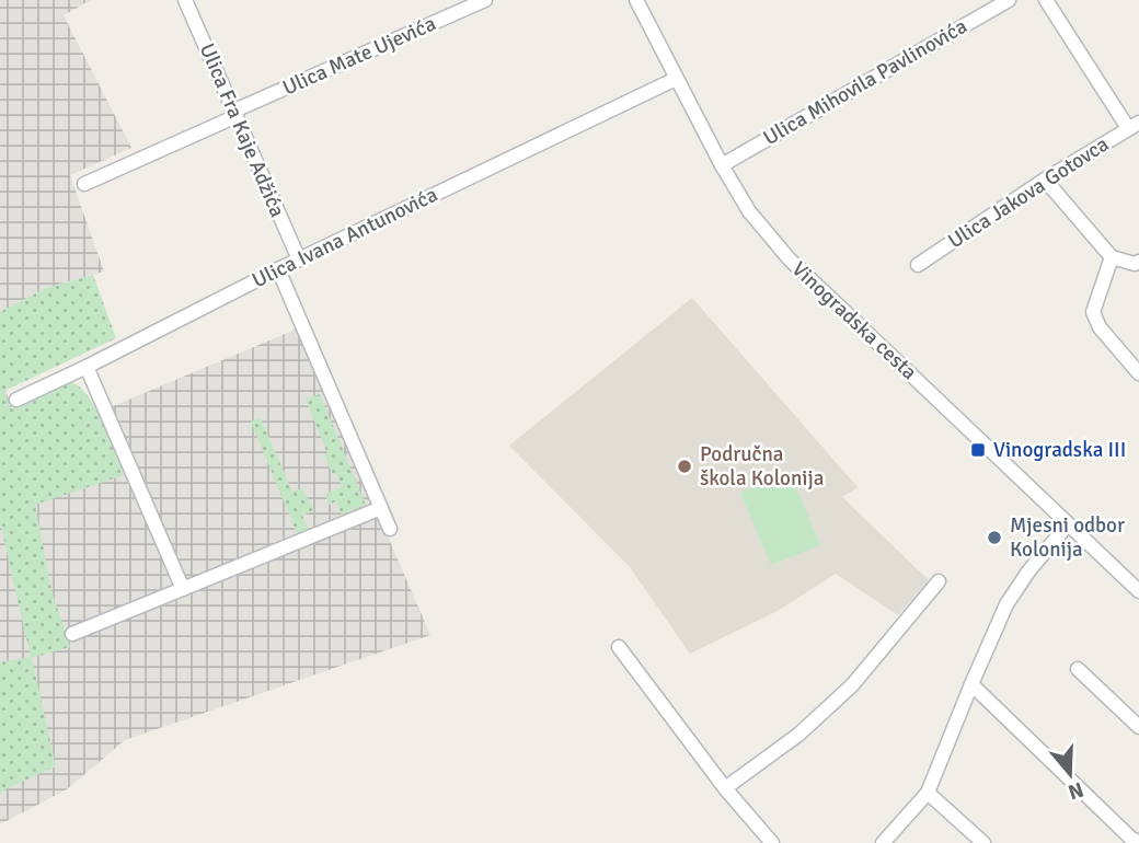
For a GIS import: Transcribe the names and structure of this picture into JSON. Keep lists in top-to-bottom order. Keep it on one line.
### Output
{"streets":{"street":["Ulica Mate Ujevića","Ulica Mihovila Pavlinovića","Ulica Fra Kaje Adžića","Ulica Jakova Gotovca","Ulica Ivana Antunovića","Vinogradska cesta"]},"crossings":[["Ulica Mate Ujevića","Ulica Fra Kaje Adžića"],["Ulica Mihovila Pavlinovića","Vinogradska cesta"],["Ulica Fra Kaje Adžića","Ulica Ivana Antunovića"],["Ulica Ivana Antunovića","Vinogradska cesta"]],"places":{"transit":["Vinogradska III"],"other":["Područna škola Kolonija","Mjesni odbor Kolonija"]},"north":"bottom"}
